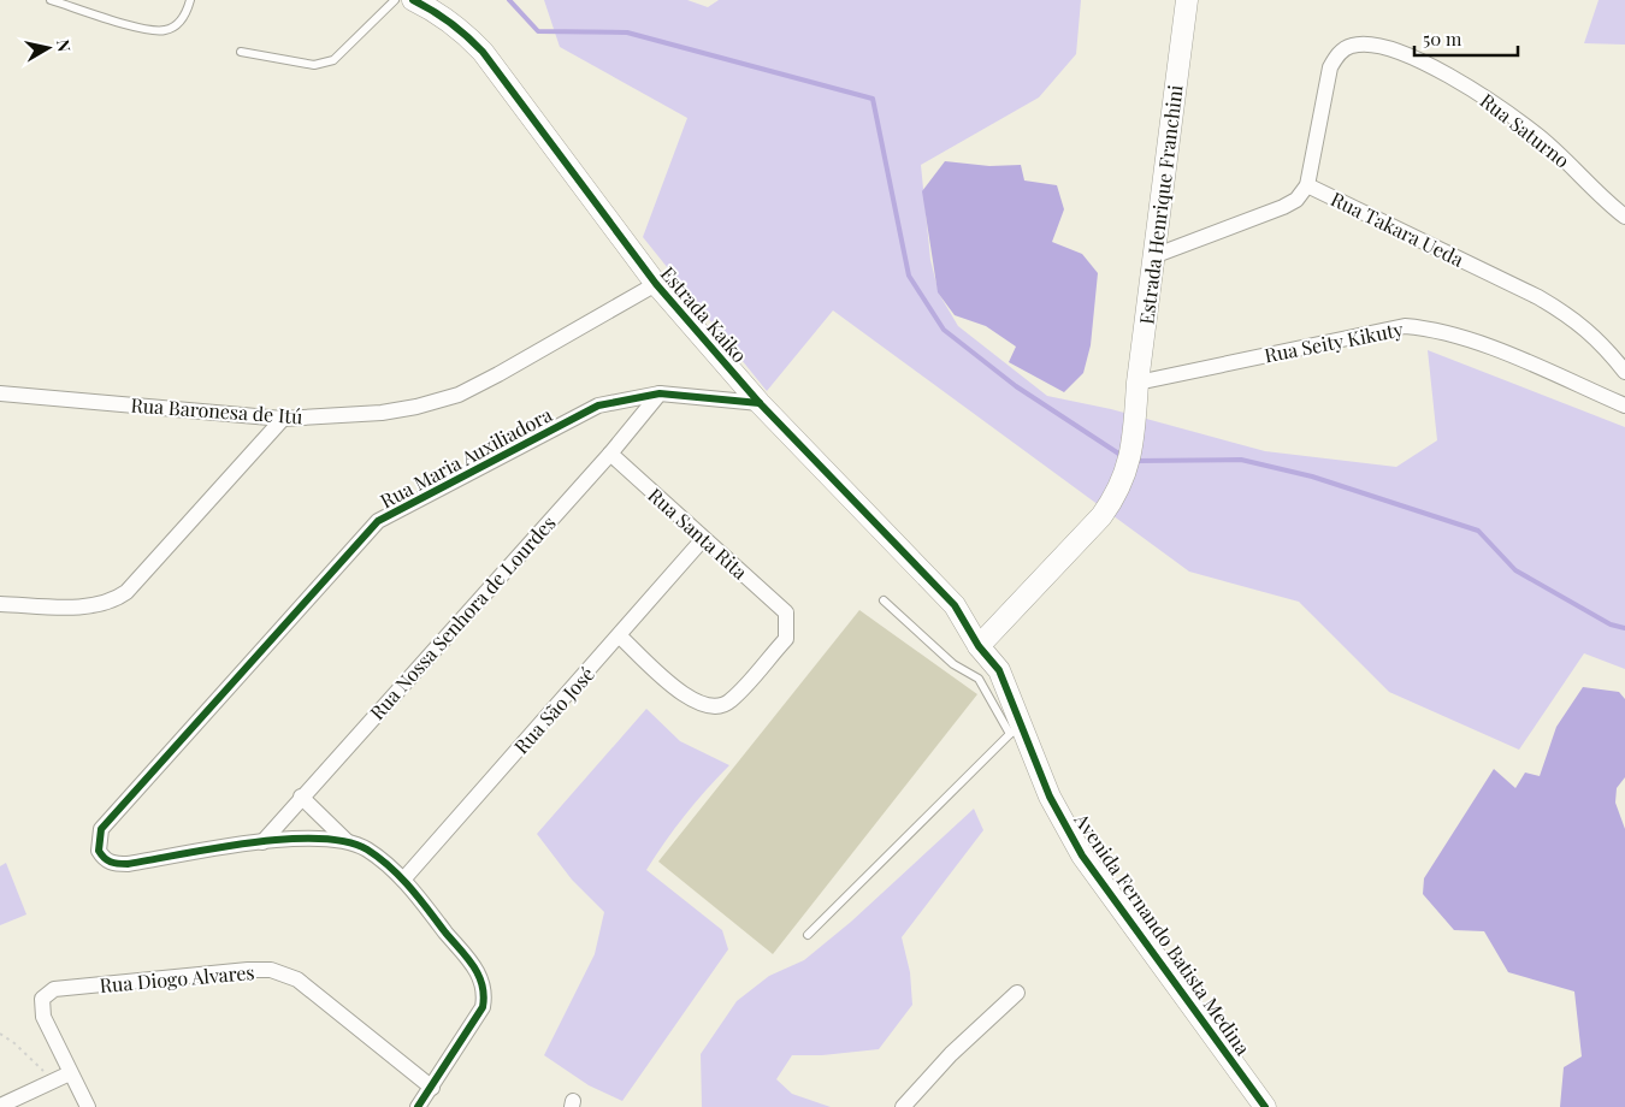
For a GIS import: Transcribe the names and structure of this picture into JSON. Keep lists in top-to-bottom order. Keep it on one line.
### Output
{"streets":{"street":["Rua Saturno","Estrada Henrique Franchini","Rua Takara Ueda","Estrada Kaiko","Rua Seity Kikuty","Rua Baronesa de Itú","Rua Maria Auxiliadora","Rua Santa Rita","Rua Nossa Senhora de Lourdes","Rua São José","Avenida Fernando Batista Medina","Rua Diogo Alvares"]},"crossings":[["Rua Saturno","Rua Takara Ueda"],["Estrada Henrique Franchini","Rua Takara Ueda"],["Estrada Henrique Franchini","Estrada Kaiko"],["Estrada Henrique Franchini","Rua Seity Kikuty"],["Estrada Henrique Franchini","Avenida Fernando Batista Medina"],["Estrada Kaiko","Rua Baronesa de Itú"],["Estrada Kaiko","Rua Maria Auxiliadora"],["Estrada Kaiko","Avenida Fernando Batista Medina"],["Rua Maria Auxiliadora","Rua Nossa Senhora de Lourdes"],["Rua Santa Rita","Rua Nossa Senhora de Lourdes"],["Rua Santa Rita","Rua São José"]],"scale_bar":"50 m","north":"right"}
